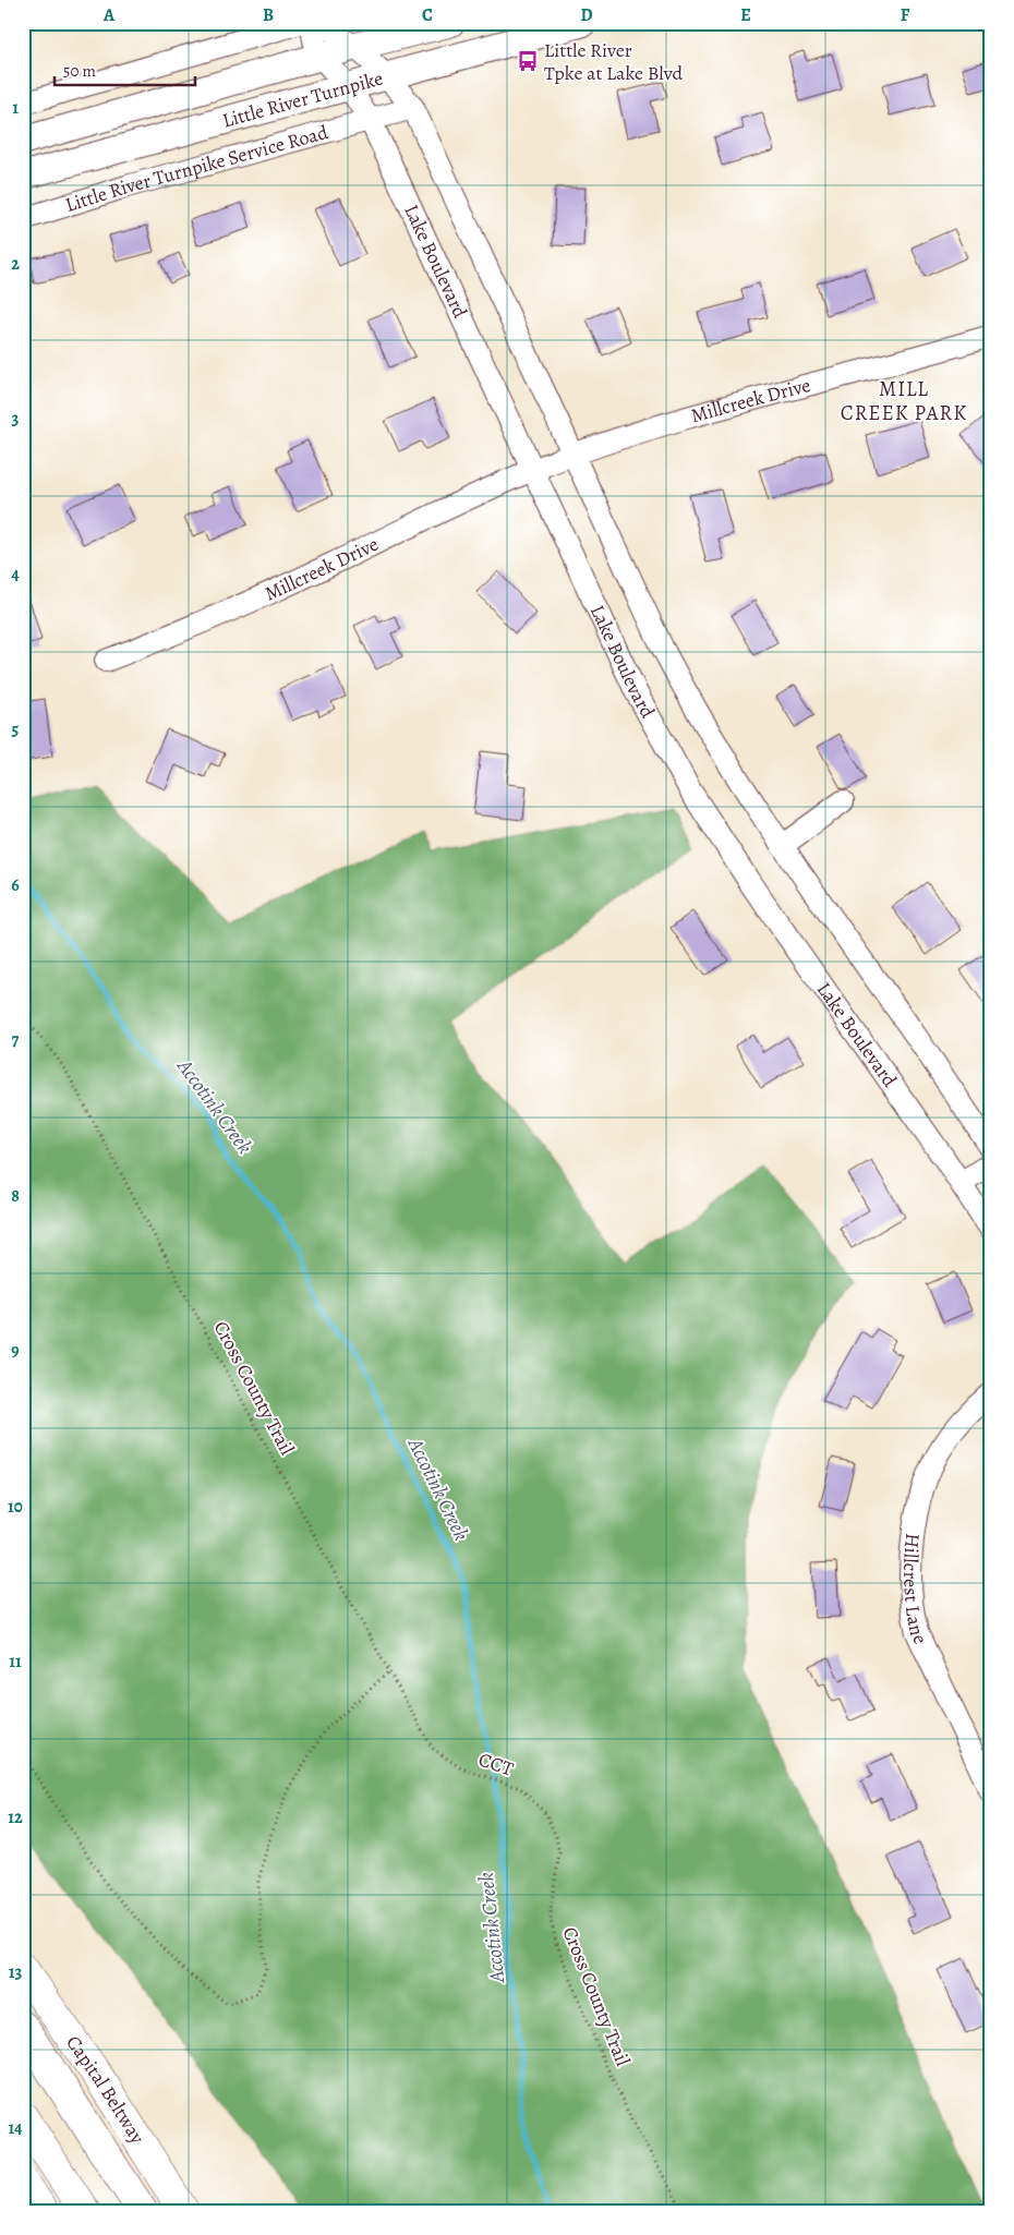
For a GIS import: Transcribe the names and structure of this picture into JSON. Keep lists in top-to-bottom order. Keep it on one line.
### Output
{"streets":{"highway":["Capital Beltway"],"main road":["Little River Turnpike"],"street":["Little River Turnpike Service Road","Lake Boulevard","Millcreek Drive","Hillcrest Lane"],"path":["Cross County Trail","CCT"]},"crossings":[["Little River Turnpike","Lake Boulevard"],["Little River Turnpike Service Road","Lake Boulevard"],["Lake Boulevard","Millcreek Drive"],["Cross County Trail","CCT"]],"districts":["MILL CREEK PARK"],"water":["Accotink Creek"],"places":{"bus stop":["Little River Tpke at Lake Blvd"]},"scale_bar":"50 m","grid":{"columns":["A","B","C","D","E","F"],"rows":["1","2","3","4","5","6","7","8","9","10","11","12","13","14"]}}
